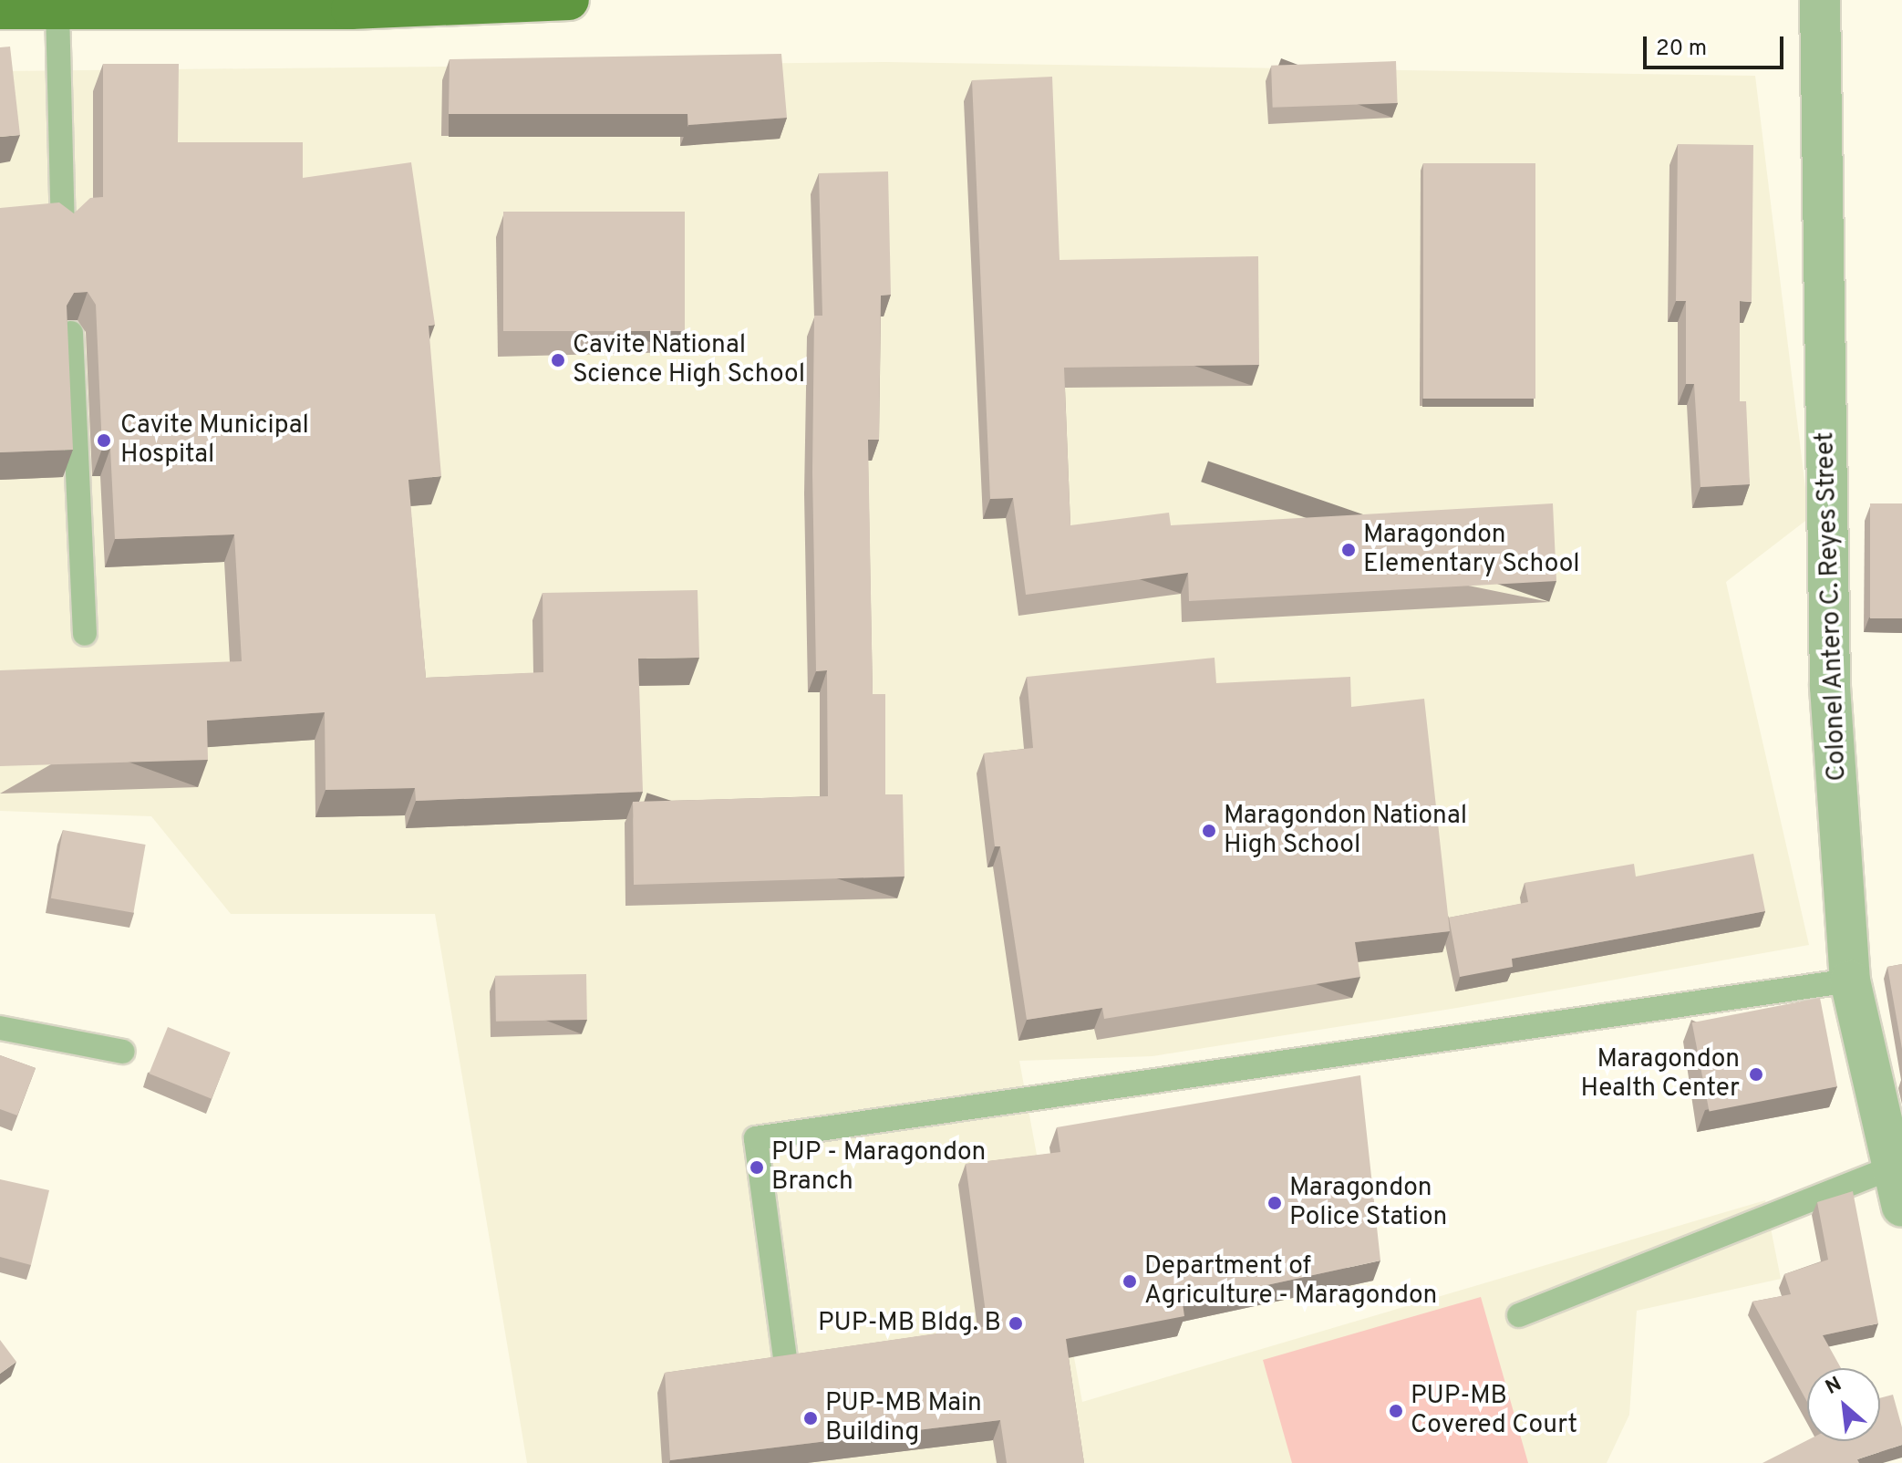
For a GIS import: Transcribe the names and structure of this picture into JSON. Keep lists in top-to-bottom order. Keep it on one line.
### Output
{"streets":{"street":["Colonel Antero C. Reyes Street"]},"places":["Cavite National Science High School","Cavite Municipal Hospital","Maragondon Elementary School","Maragondon National High School","Maragondon Health Center","PUP - Maragondon Branch","Maragondon Police Station","Department of Agriculture - Maragondon","PUP-MB Bldg. B","PUP-MB Covered Court","PUP-MB Main Building"],"scale_bar":"20 m","north":"top left"}
